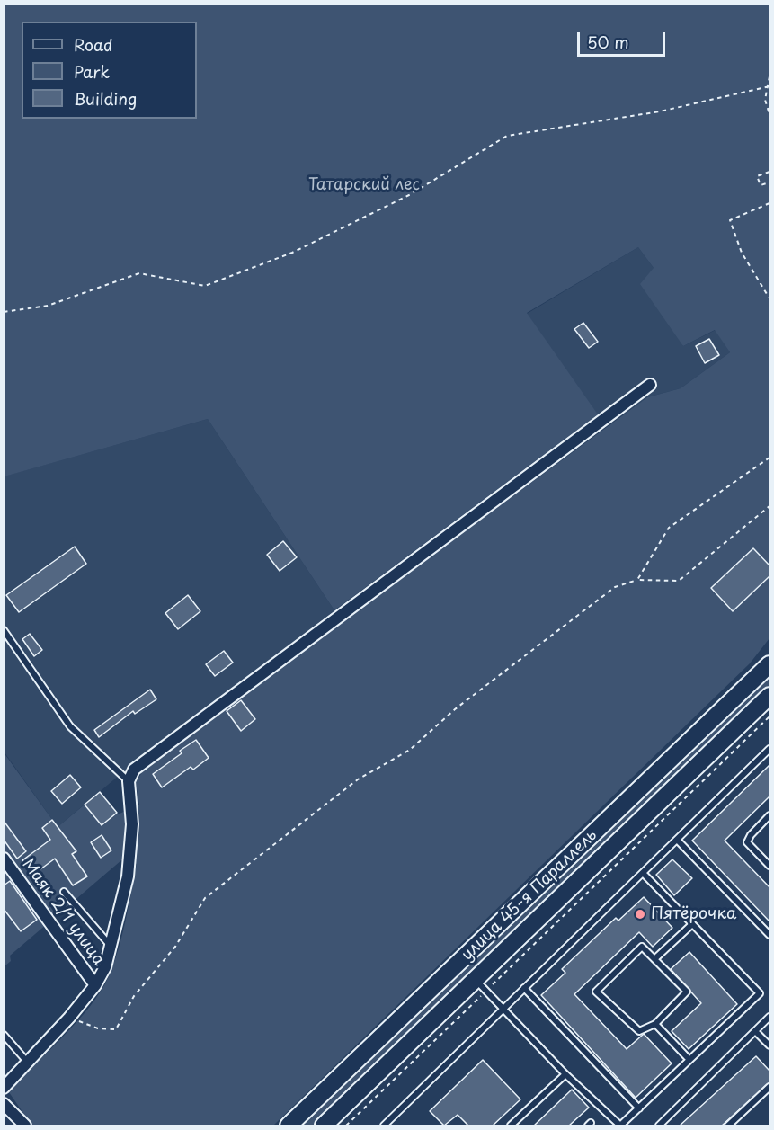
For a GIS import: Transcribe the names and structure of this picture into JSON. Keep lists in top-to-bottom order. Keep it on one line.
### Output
{"streets":{"main road":["улица 45-я Параллель"],"street":["Маяк 2/1 улица"]},"parks":["Татарский лес"],"places":["Пятёрочка"],"legend":["Road","Park","Building"],"scale_bar":"50 m"}
